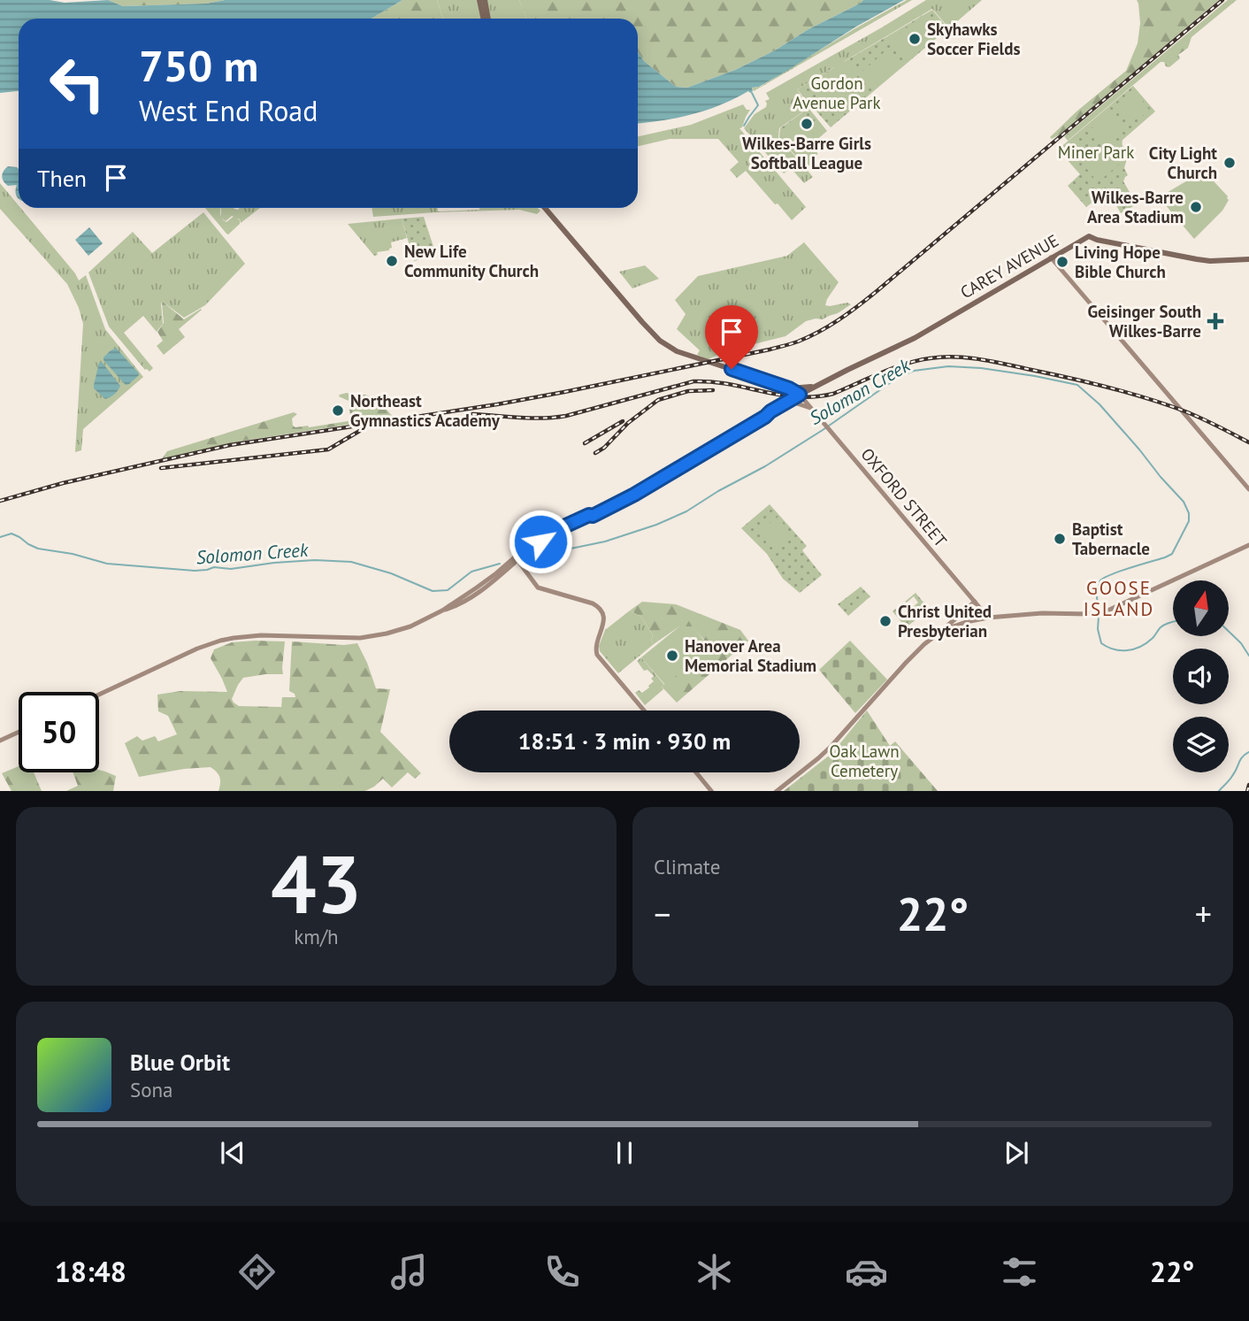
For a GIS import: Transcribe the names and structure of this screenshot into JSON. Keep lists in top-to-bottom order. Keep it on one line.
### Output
{"streets":{"main road":["CAREY AVENUE","OXFORD STREET"]},"crossings":[["CAREY AVENUE","OXFORD STREET"]],"districts":["GOOSE ISLAND"],"water":["Solomon Creek"],"parks":["Gordon Avenue Park","Miner Park","Oak Lawn Cemetery"],"places":{"other":["Skyhawks Soccer Fields","Wilkes-Barre Girls Softball League","City Light Church","Wilkes-Barre Area Stadium","New Life Community Church","Living Hope Bible Church","Northeast Gymnastics Academy","Baptist Tabernacle","Christ United Presbyterian","Hanover Area Memorial Stadium"],"health":["Geisinger South Wilkes-Barre"]},"north":"top","page":{"turn":["750 m","West End Road"],"then":"Then","limit":"50","trip":"18:51 · 3 min · 930 m","tile":[["43","km/h"],"Climate"],"heat":["−","22°","+"],"song":["Blue Orbit","Sona"],"tabs":["18:48","22°"]}}
